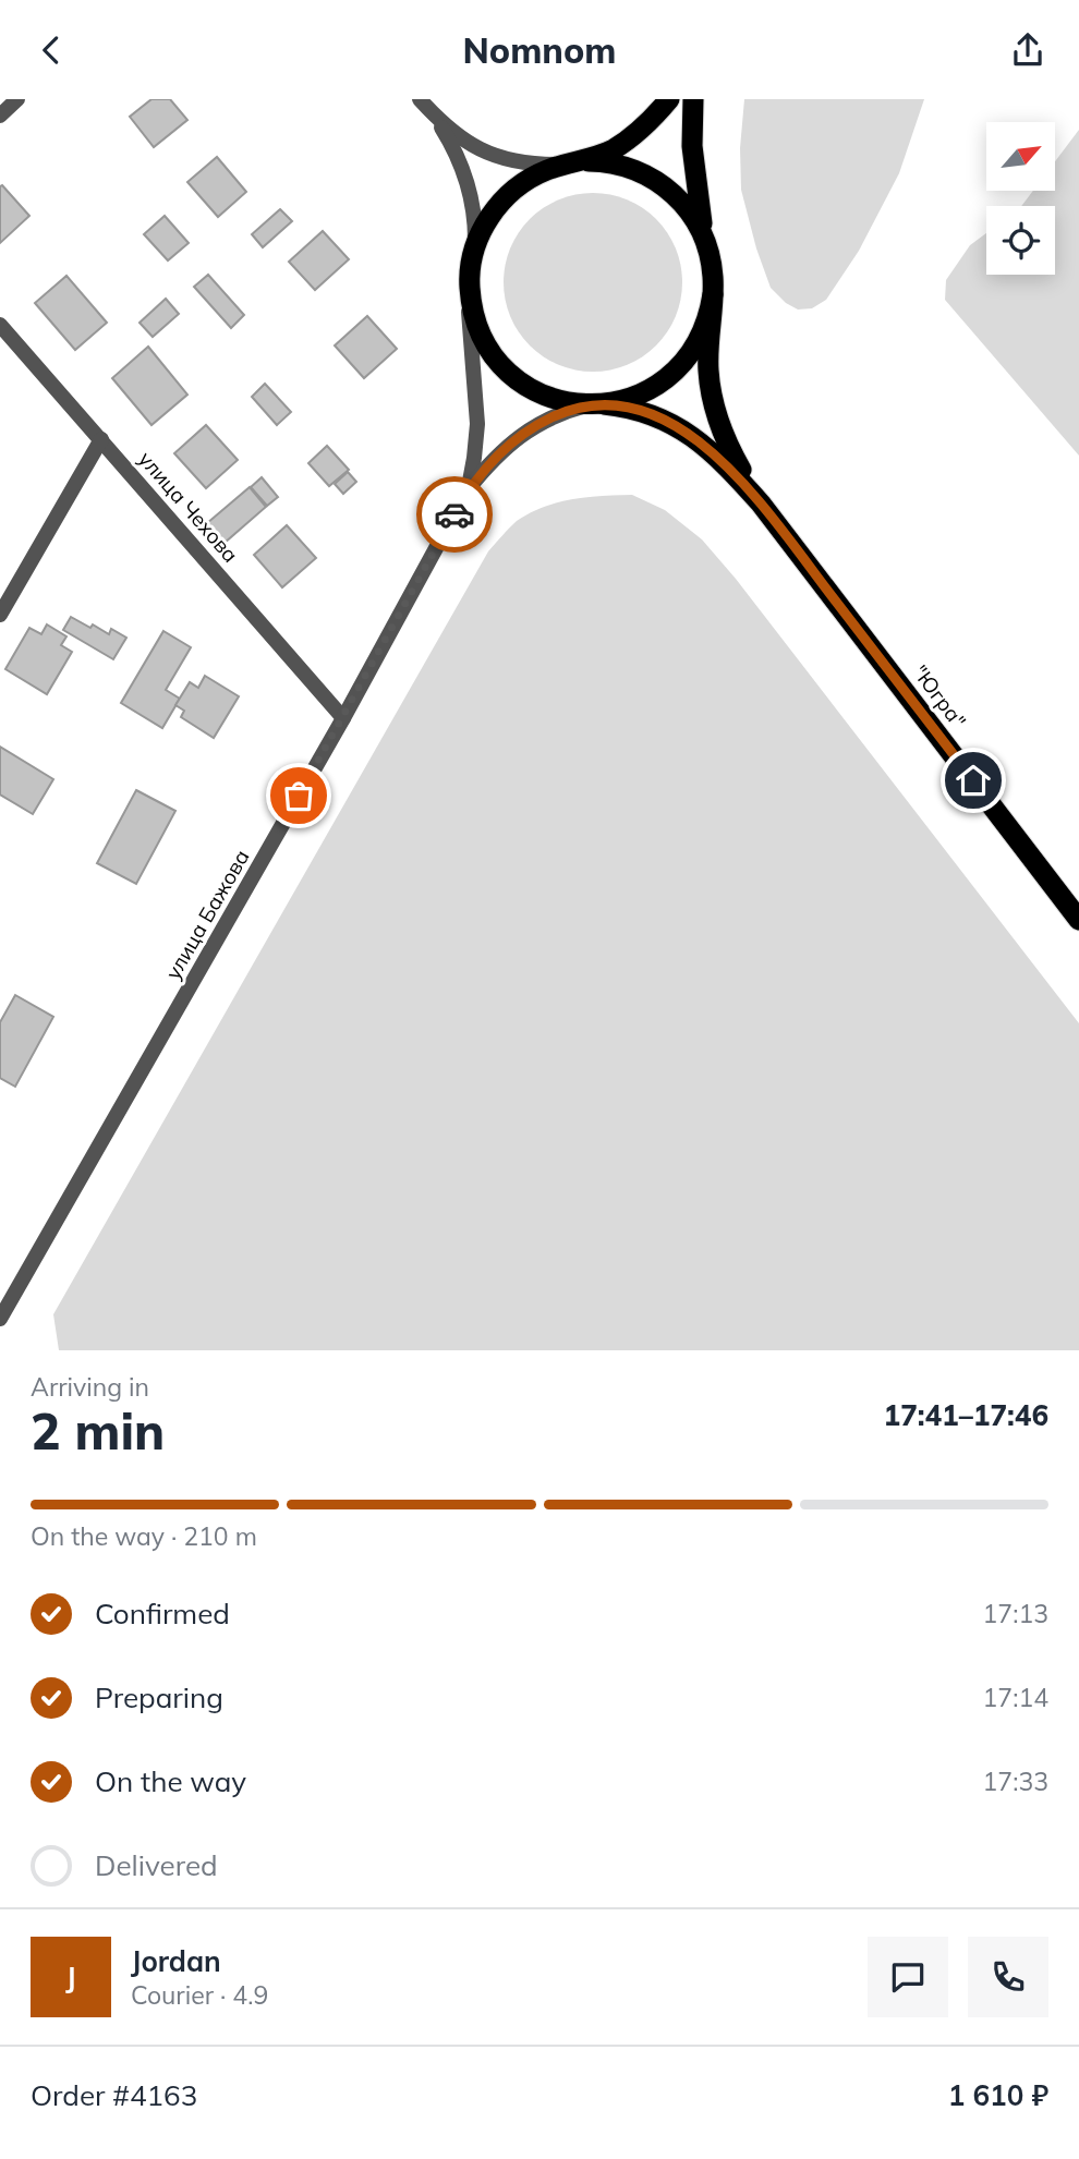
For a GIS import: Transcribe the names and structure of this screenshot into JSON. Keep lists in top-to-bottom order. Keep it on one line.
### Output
{"streets":{"highway":["\"Югра\""],"street":["улица Чехова","улица Бажова"]},"crossings":[["улица Чехова","улица Бажова"]],"north":"top right","page":{"header":"Nomnom","heading":["2 min","Arriving in","17:41–17:46"],"panel":["Jordan","Courier · 4.9","Order #4163","1 610 ₽"],"bar":"On the way · 210 m","list":[["Confirmed","17:13"],["Preparing","17:14"],["On the way","17:33"],"Delivered"],"round":"J"}}
